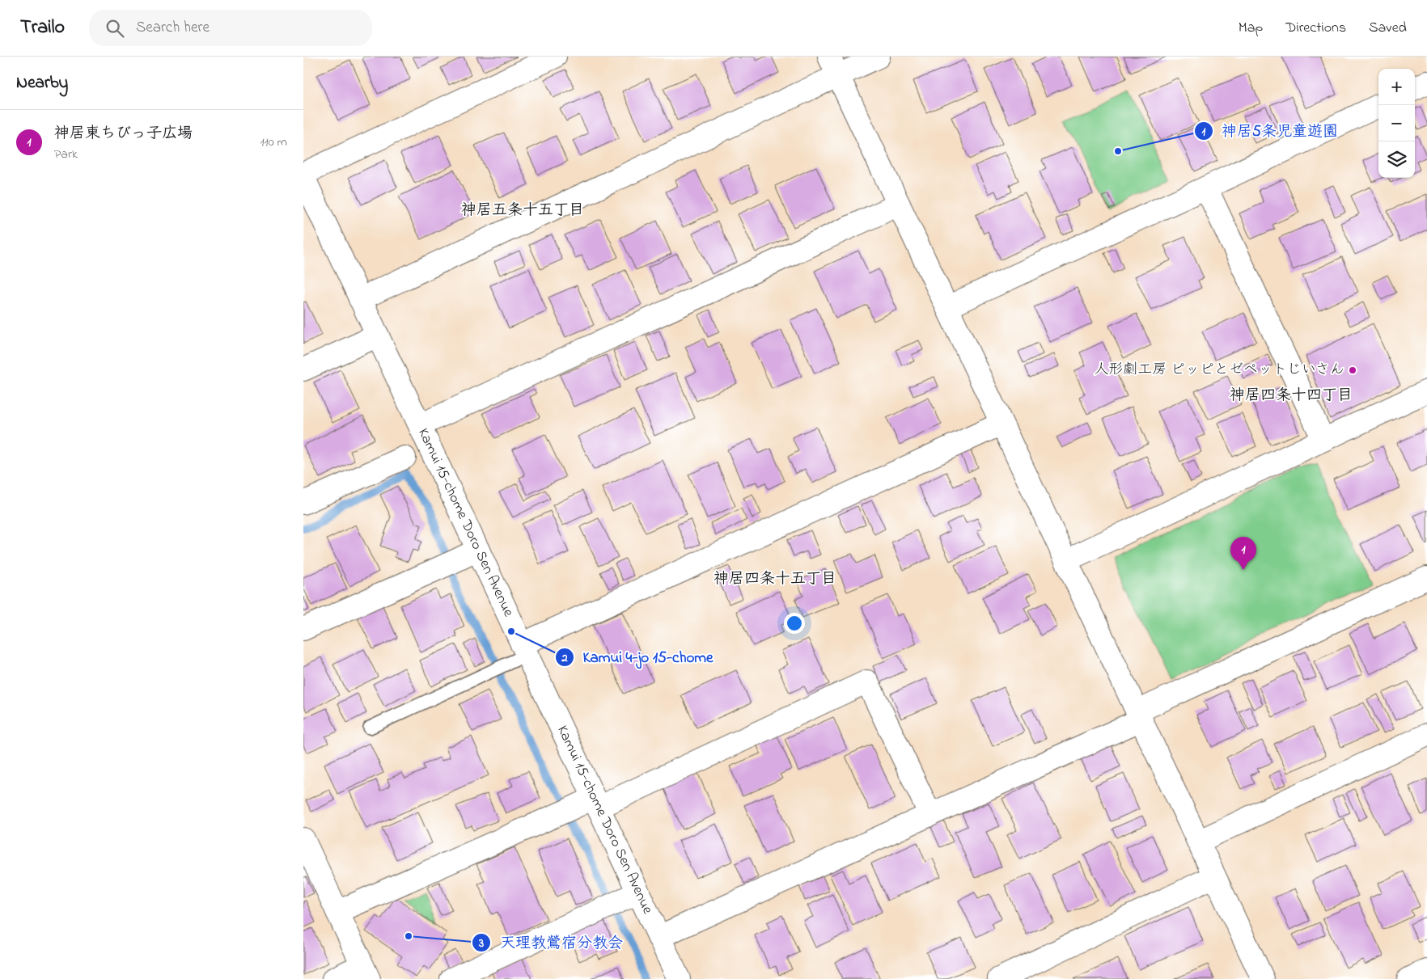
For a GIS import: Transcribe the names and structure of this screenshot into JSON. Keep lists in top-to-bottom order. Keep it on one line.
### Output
{"streets":{"street":["Kamui 15-chome Doro Sen Avenue"]},"districts":["神居五条十五丁目","神居四条十四丁目","神居四条十五丁目"],"places":["神居5条児童遊園","人形劇工房 ピッピとゼペットじいさん","Kamui 4-jo 15-chome","天理教鶯宿分教会"],"page":{"header":"Trailo","search":"Search here","nav":["Map","Directions","Saved"],"heading":"Nearby","map_buttons":["+","−"],"list":[{"mark":"1","name":"神居東ちびっ子広場","note":"Park","value":"110 m"}],"pins":"1"}}
